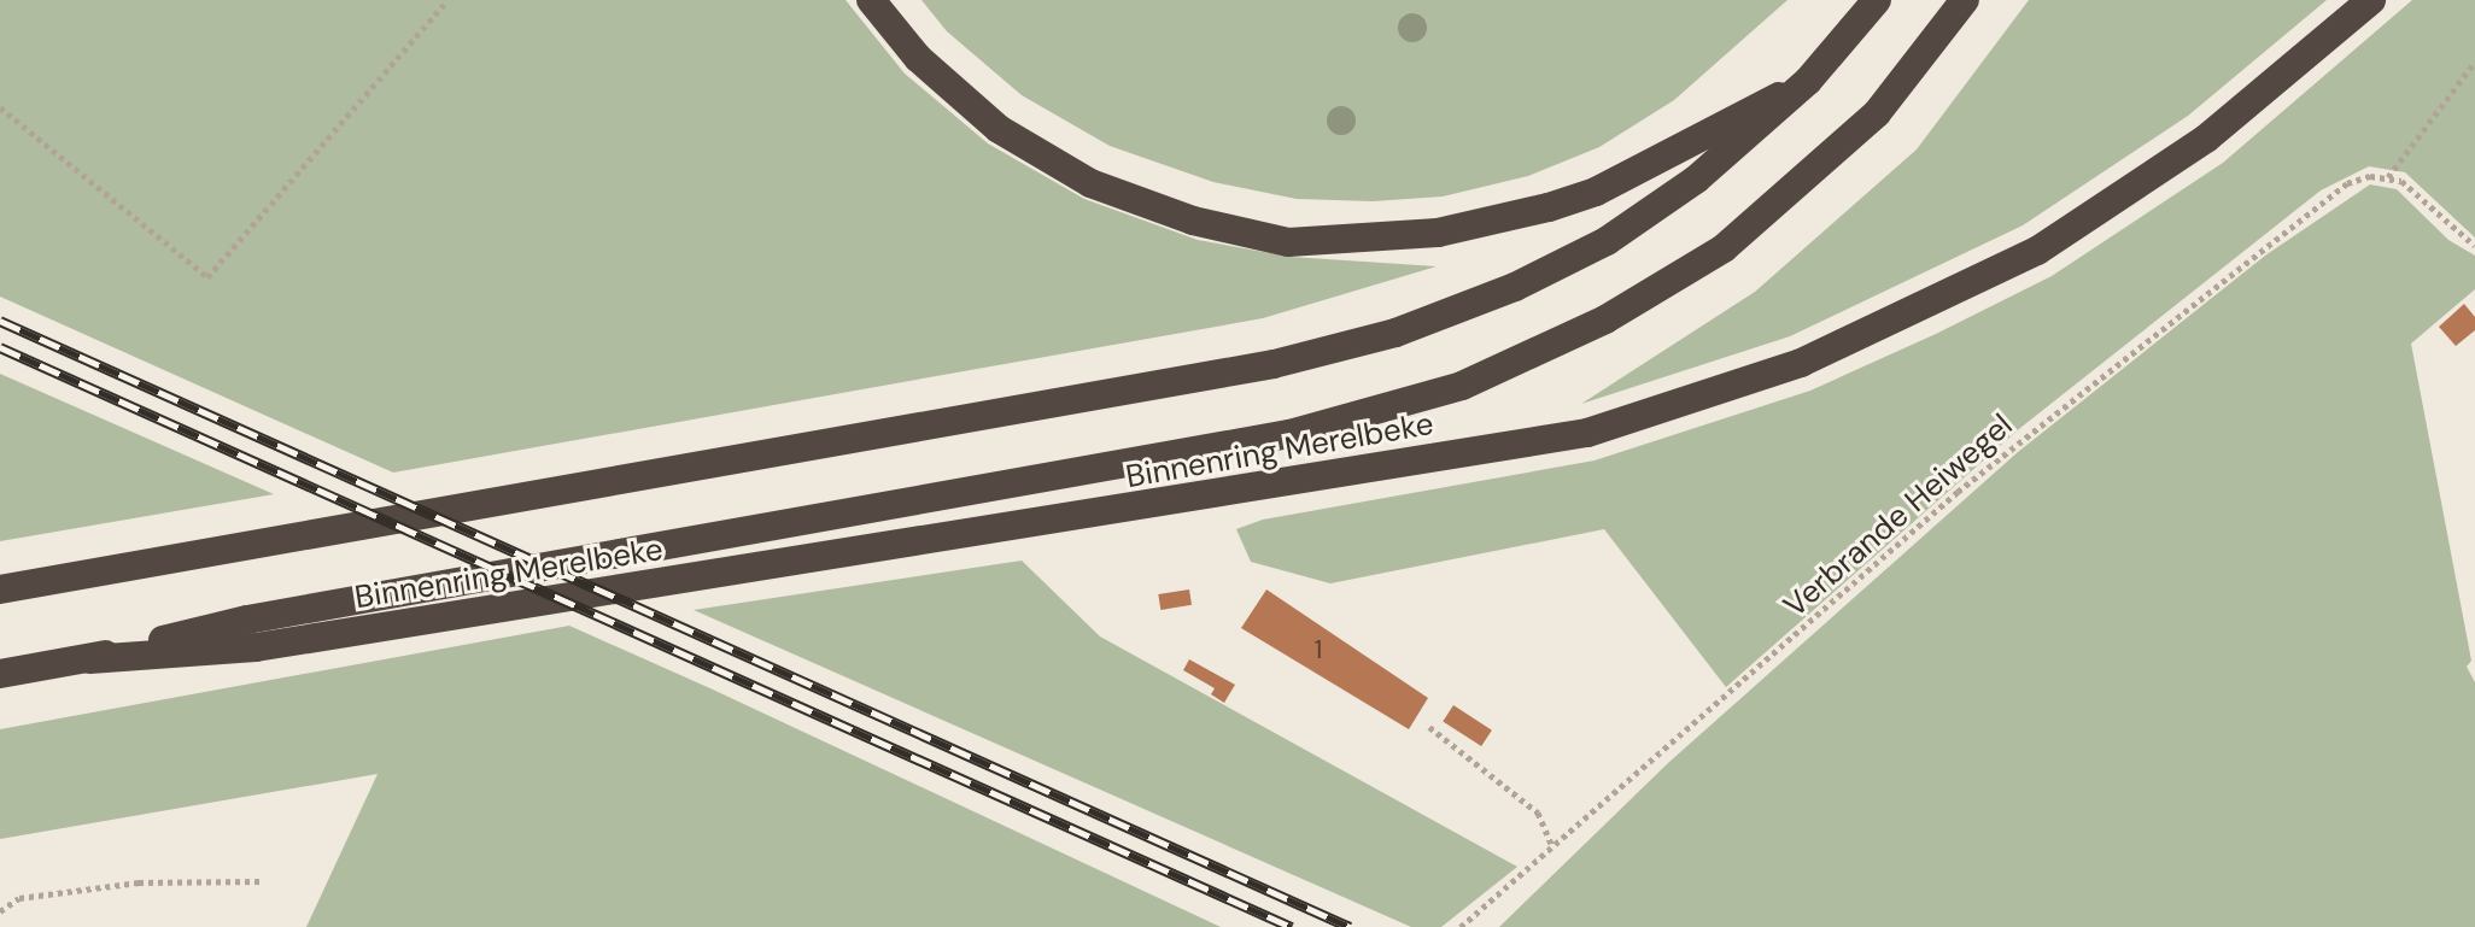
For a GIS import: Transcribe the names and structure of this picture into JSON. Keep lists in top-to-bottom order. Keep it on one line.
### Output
{"streets":{"highway":["Binnenring Merelbeke"],"path":["Verbrande Heiwegel"]},"house_numbers":["1"]}
